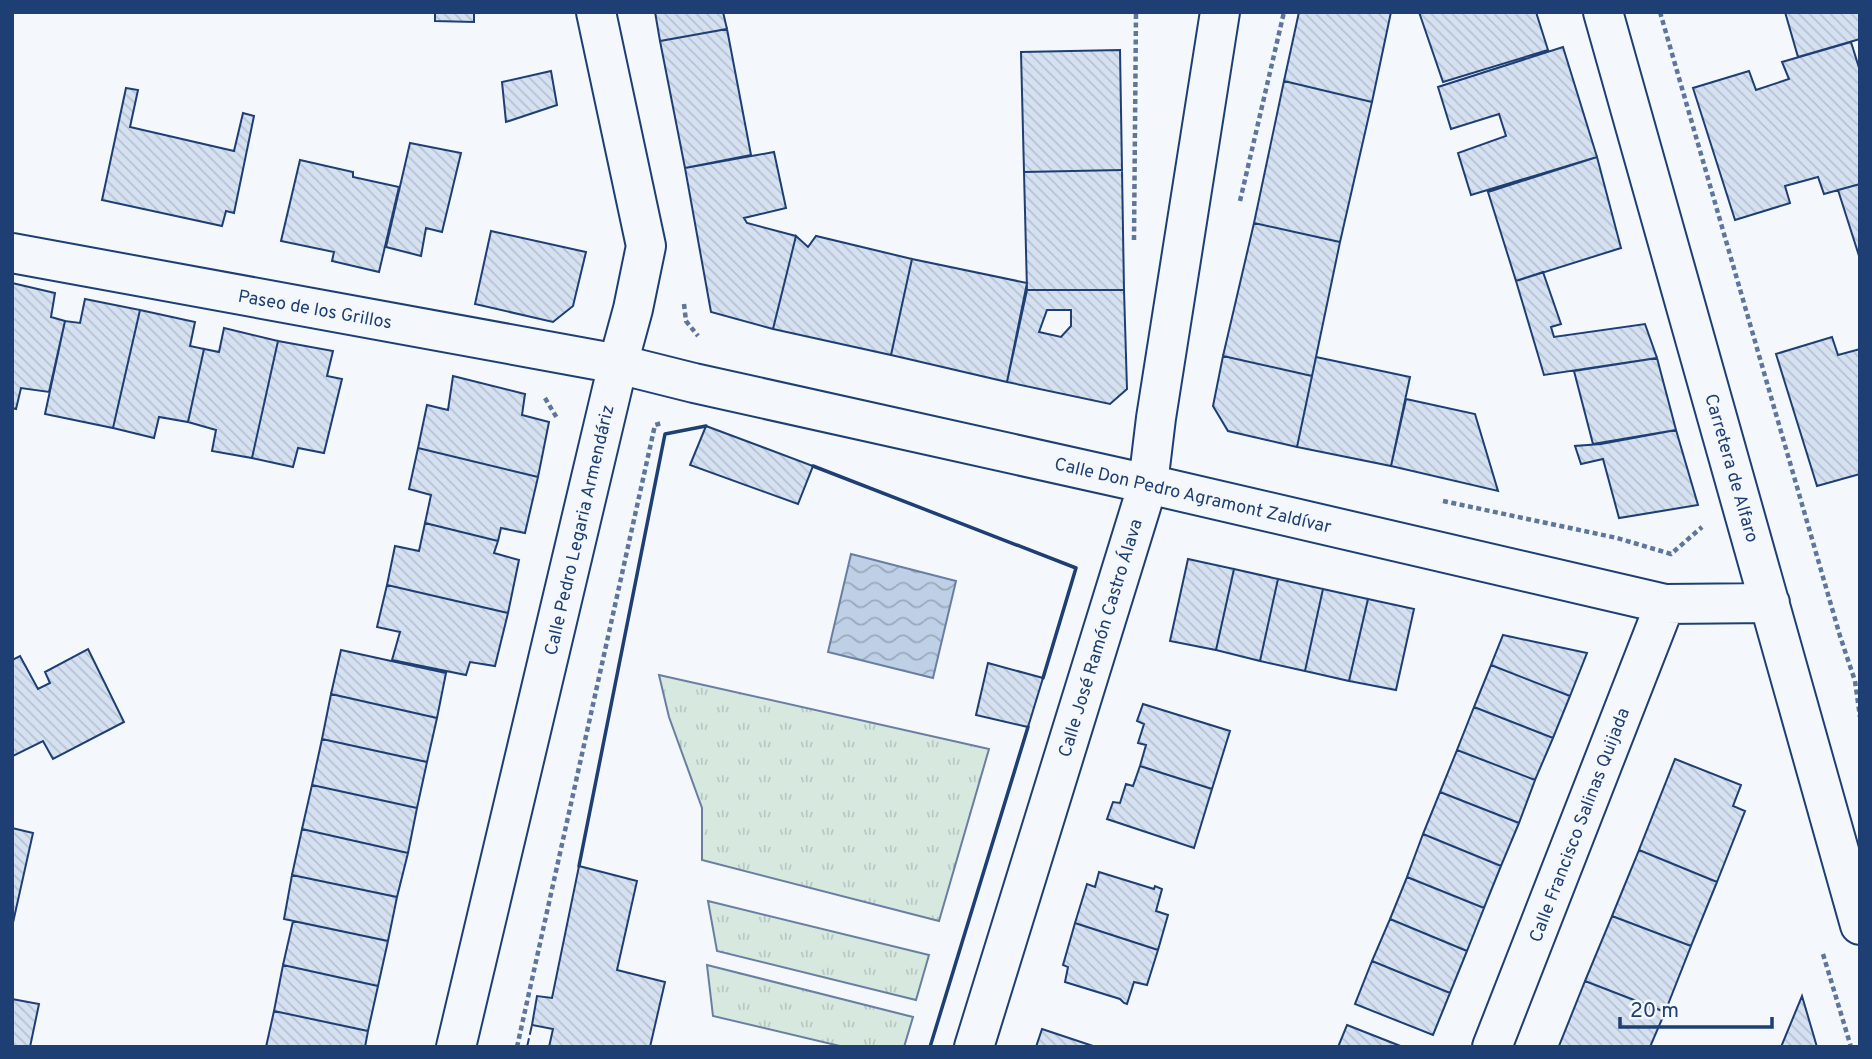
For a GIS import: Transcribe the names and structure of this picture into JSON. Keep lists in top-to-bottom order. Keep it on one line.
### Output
{"streets":{"street":["Paseo de los Grillos","Carretera de Alfaro","Calle Don Pedro Agramont Zaldívar","Calle Pedro Legaria Armendáriz","Calle José Ramón Castro Álava","Calle Francisco Salinas Quijada"]},"crossings":[["Paseo de los Grillos","Calle Don Pedro Agramont Zaldívar"],["Paseo de los Grillos","Calle Pedro Legaria Armendáriz"],["Carretera de Alfaro","Calle Don Pedro Agramont Zaldívar"],["Calle Don Pedro Agramont Zaldívar","Calle Pedro Legaria Armendáriz"],["Calle Don Pedro Agramont Zaldívar","Calle José Ramón Castro Álava"],["Calle Don Pedro Agramont Zaldívar","Calle Francisco Salinas Quijada"]],"scale_bar":"20 m"}
